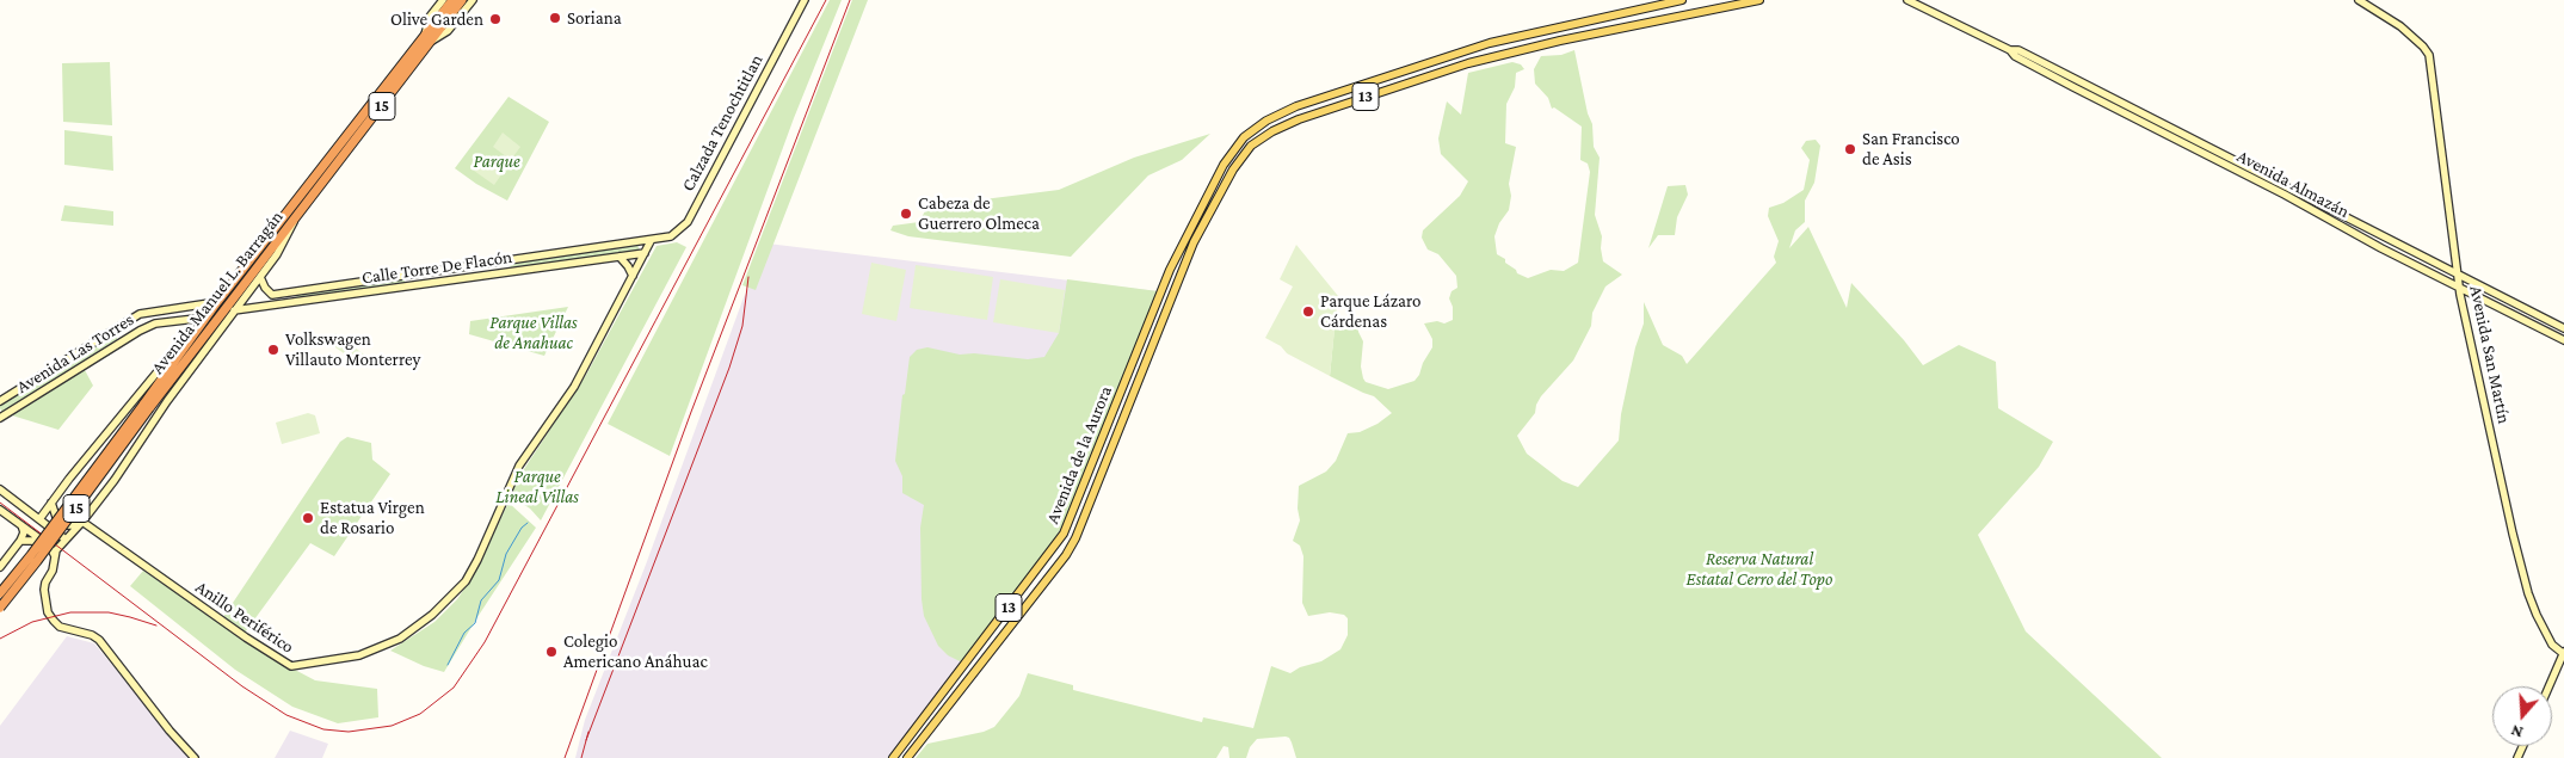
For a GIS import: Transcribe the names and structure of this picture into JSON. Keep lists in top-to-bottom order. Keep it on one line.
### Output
{"streets":{"highway":["15","Avenida Manuel L. Barragán"],"main road":["13","Avenida de la Aurora"],"street":["Calzada Tenochtitlan","Avenida Almazán","Calle Torre De Flacón","Avenida Las Torres","Avenida San Martín","Anillo Periférico"]},"crossings":[["13","Avenida de la Aurora"],["Calzada Tenochtitlan","Calle Torre De Flacón"],["Calzada Tenochtitlan","Anillo Periférico"],["Avenida Almazán","Avenida San Martín"],["Calle Torre De Flacón","Anillo Periférico"],["Avenida Manuel L. Barragán","Avenida Las Torres"]],"parks":["Parque","Parque Villas de Anahuac","Parque Lineal Villas","Reserva Natural Estatal Cerro del Topo"],"places":["Soriana","Olive Garden","San Francisco de Asis","Cabeza de Guerrero Olmeca","Parque Lázaro Cárdenas","Volkswagen Villauto Monterrey","Estatua Virgen de Rosario","Colegio Americano Anáhuac"],"north":"bottom"}
